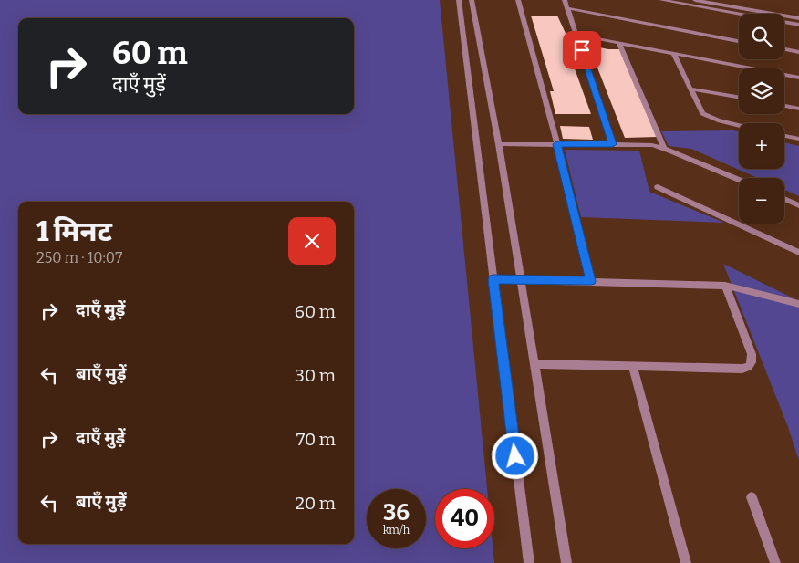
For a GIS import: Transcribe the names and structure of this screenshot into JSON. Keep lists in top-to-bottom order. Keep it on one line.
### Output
{"page":{"map_buttons":["+","−"],"turn":["60 m","दाएँ मुड़ें"],"heading":["1 मिनट","250 m · 10:07"],"list":[{"name":"दाएँ मुड़ें","value":"60 m"},{"name":"बाएँ मुड़ें","value":"30 m"},{"name":"दाएँ मुड़ें","value":"70 m"},{"name":"बाएँ मुड़ें","value":"20 m"}],"speed":"36 km/h","limit":"40"}}
